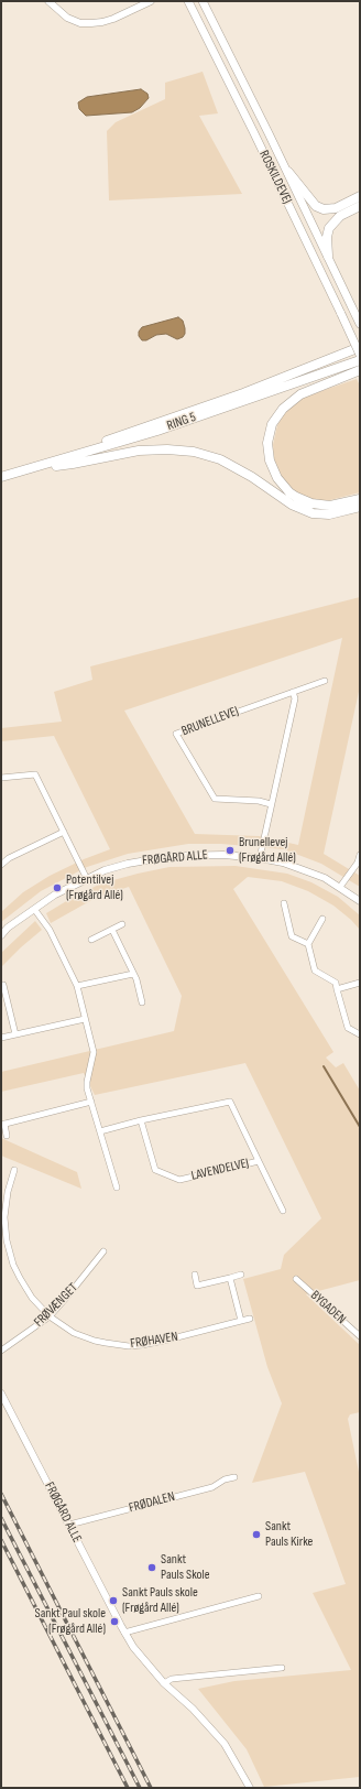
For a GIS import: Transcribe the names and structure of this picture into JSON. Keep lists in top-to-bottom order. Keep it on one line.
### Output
{"streets":{"highway":["RING 5"],"main road":["ROSKILDEVEJ"],"street":["BRUNELLEVEJ","FRØGÅRD ALLE","LAVENDELVEJ","FRØVÆNGET","BYGADEN","FRØHAVEN","FRØDALEN"]},"crossings":[["FRØGÅRD ALLE","FRØDALEN"],["FRØVÆNGET","FRØHAVEN"]],"places":["Brunellevej (Frøgård Allé)","Potentilvej (Frøgård Allé)","Sankt Pauls Kirke","Sankt Pauls Skole","Sankt Pauls skole (Frøgård Allé)","Sankt Paul skole (Frøgård Allé)"]}
